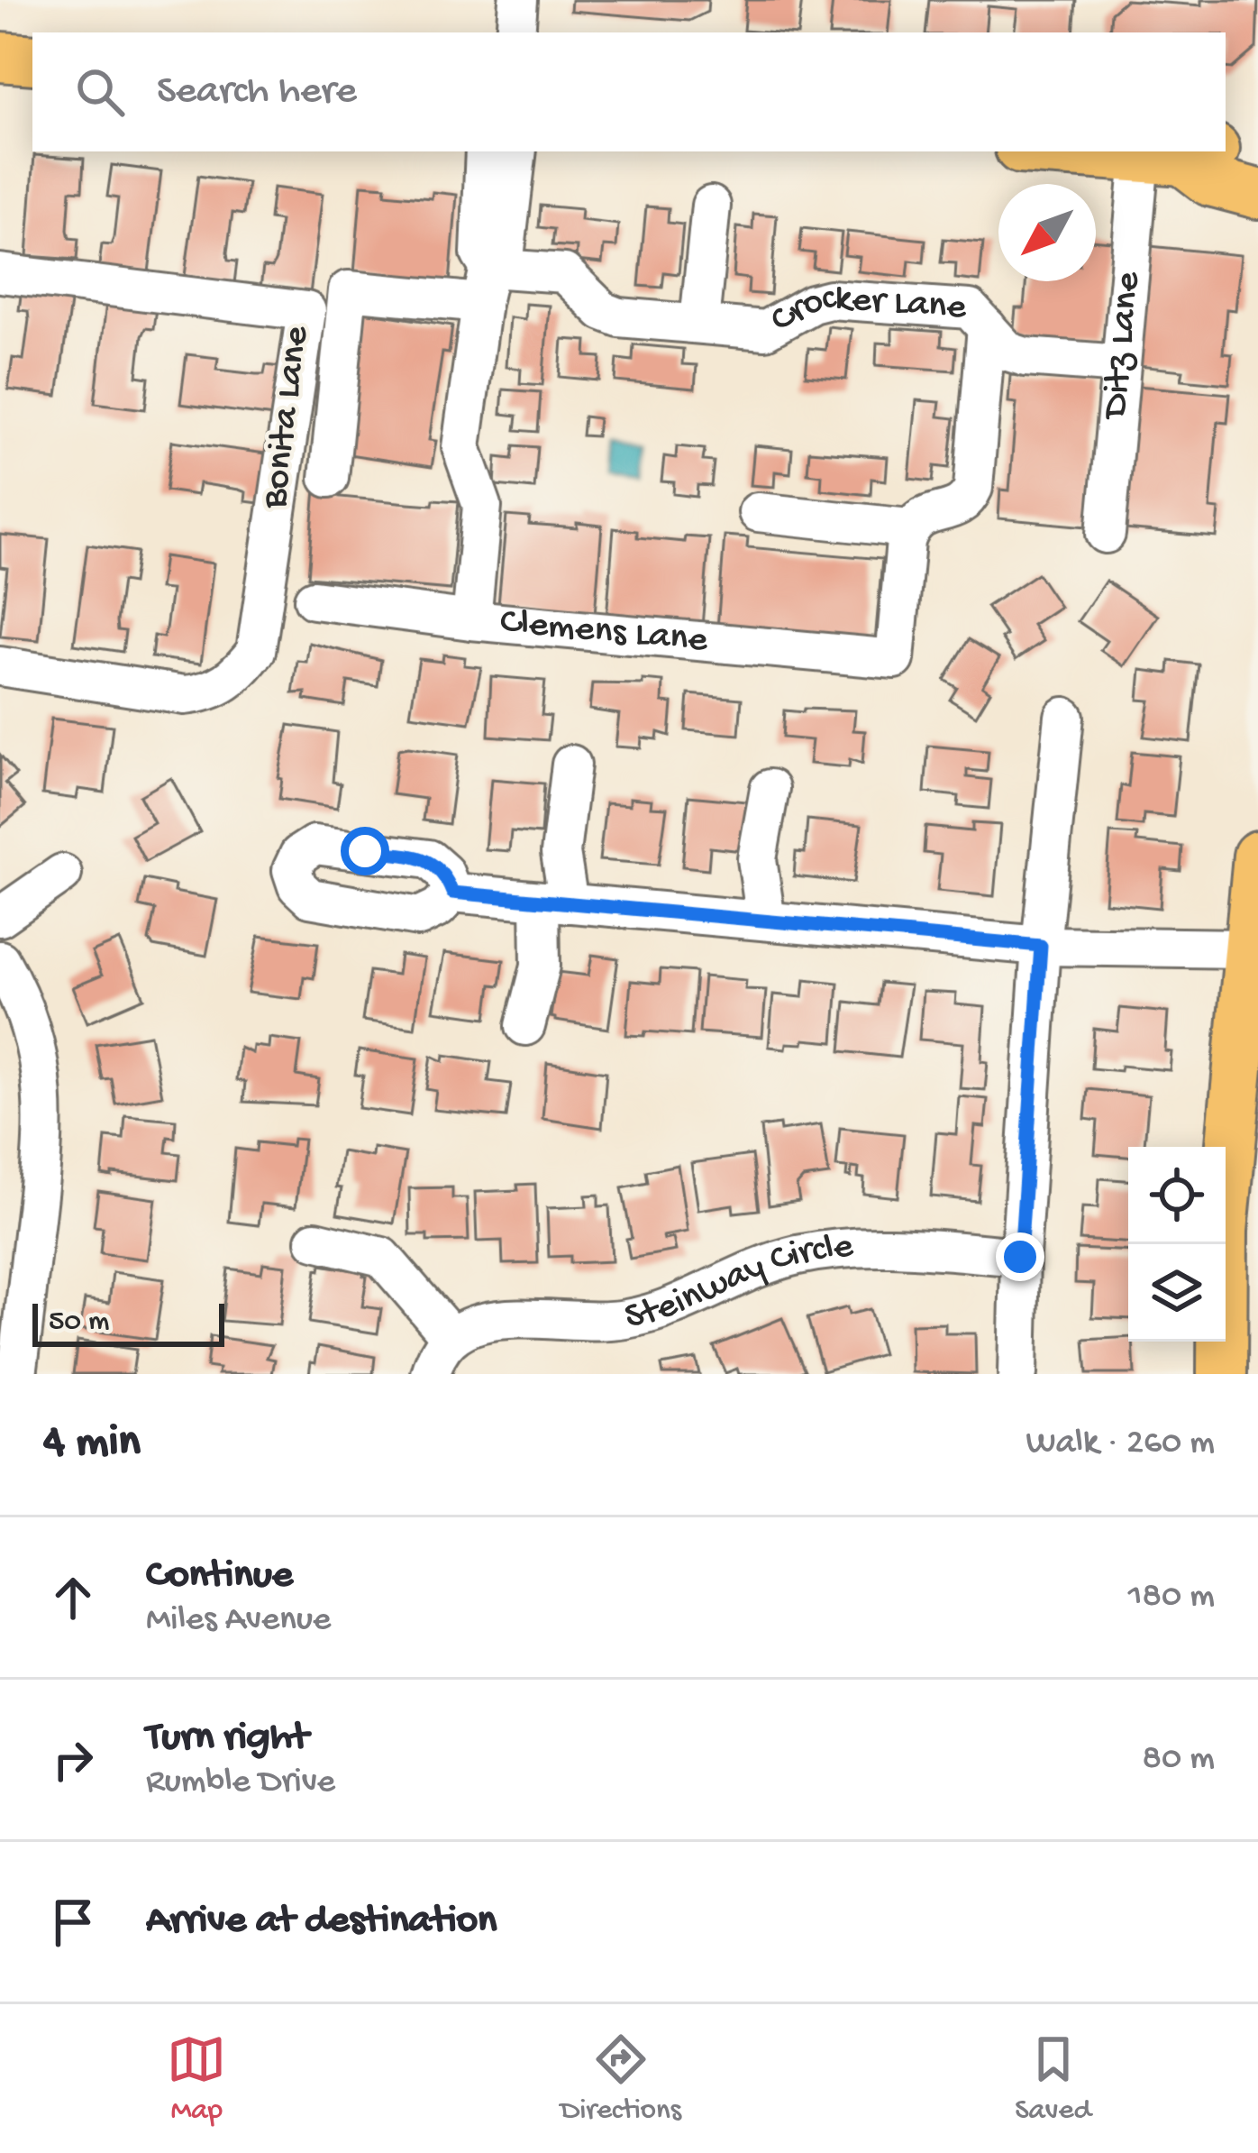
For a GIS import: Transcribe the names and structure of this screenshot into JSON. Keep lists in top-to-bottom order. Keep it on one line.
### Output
{"streets":{"street":["Crocker Lane","Ditz Lane","Bonita Lane","Clemens Lane","Steinway Circle"]},"crossings":[["Crocker Lane","Ditz Lane"]],"scale_bar":"50 m","north":"bottom left","page":{"search":"Search here","scale":"50 m","heading":["4 min","Walk · 260 m"],"list":[["Continue","Miles Avenue","180 m"],["Turn right","Rumble Drive","80 m"],"Arrive at destination"],"nav":["Map","Directions","Saved"]}}
